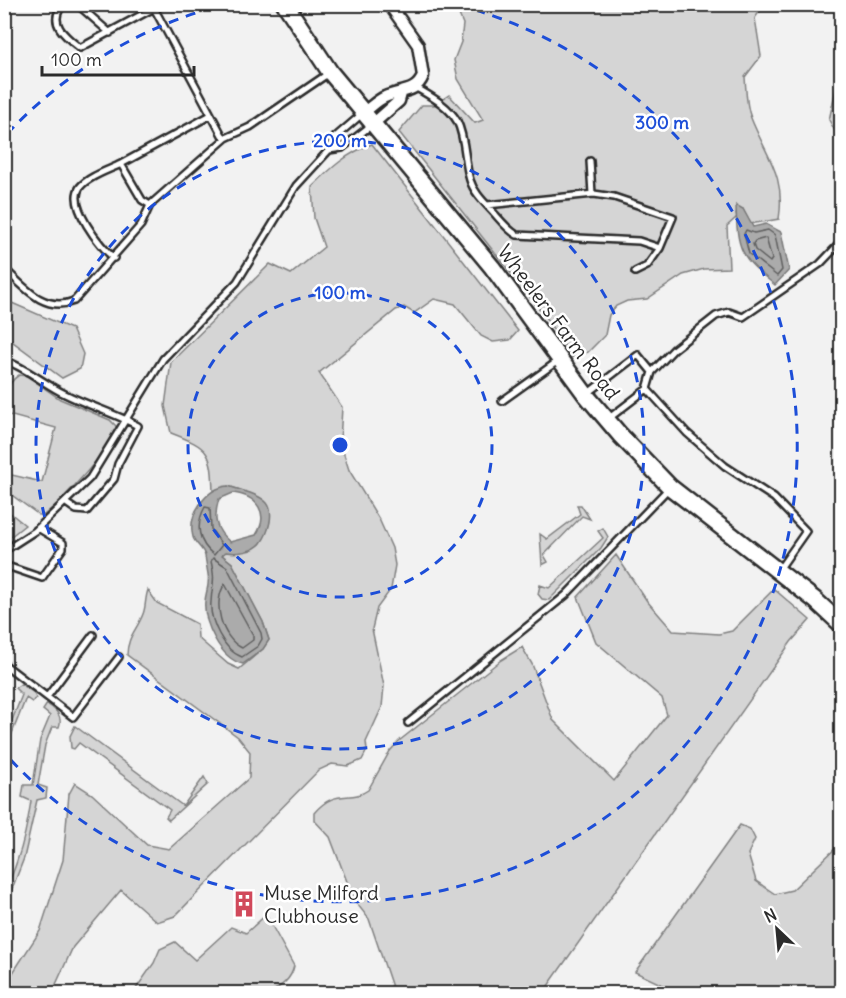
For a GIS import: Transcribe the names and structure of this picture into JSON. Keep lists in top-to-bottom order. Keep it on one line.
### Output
{"streets":{"main road":["Wheelers Farm Road"]},"places":{"building":["Muse Milford Clubhouse"]},"scale_bar":"100 m","north":"top left","rings":["300 m","200 m","100 m"]}
